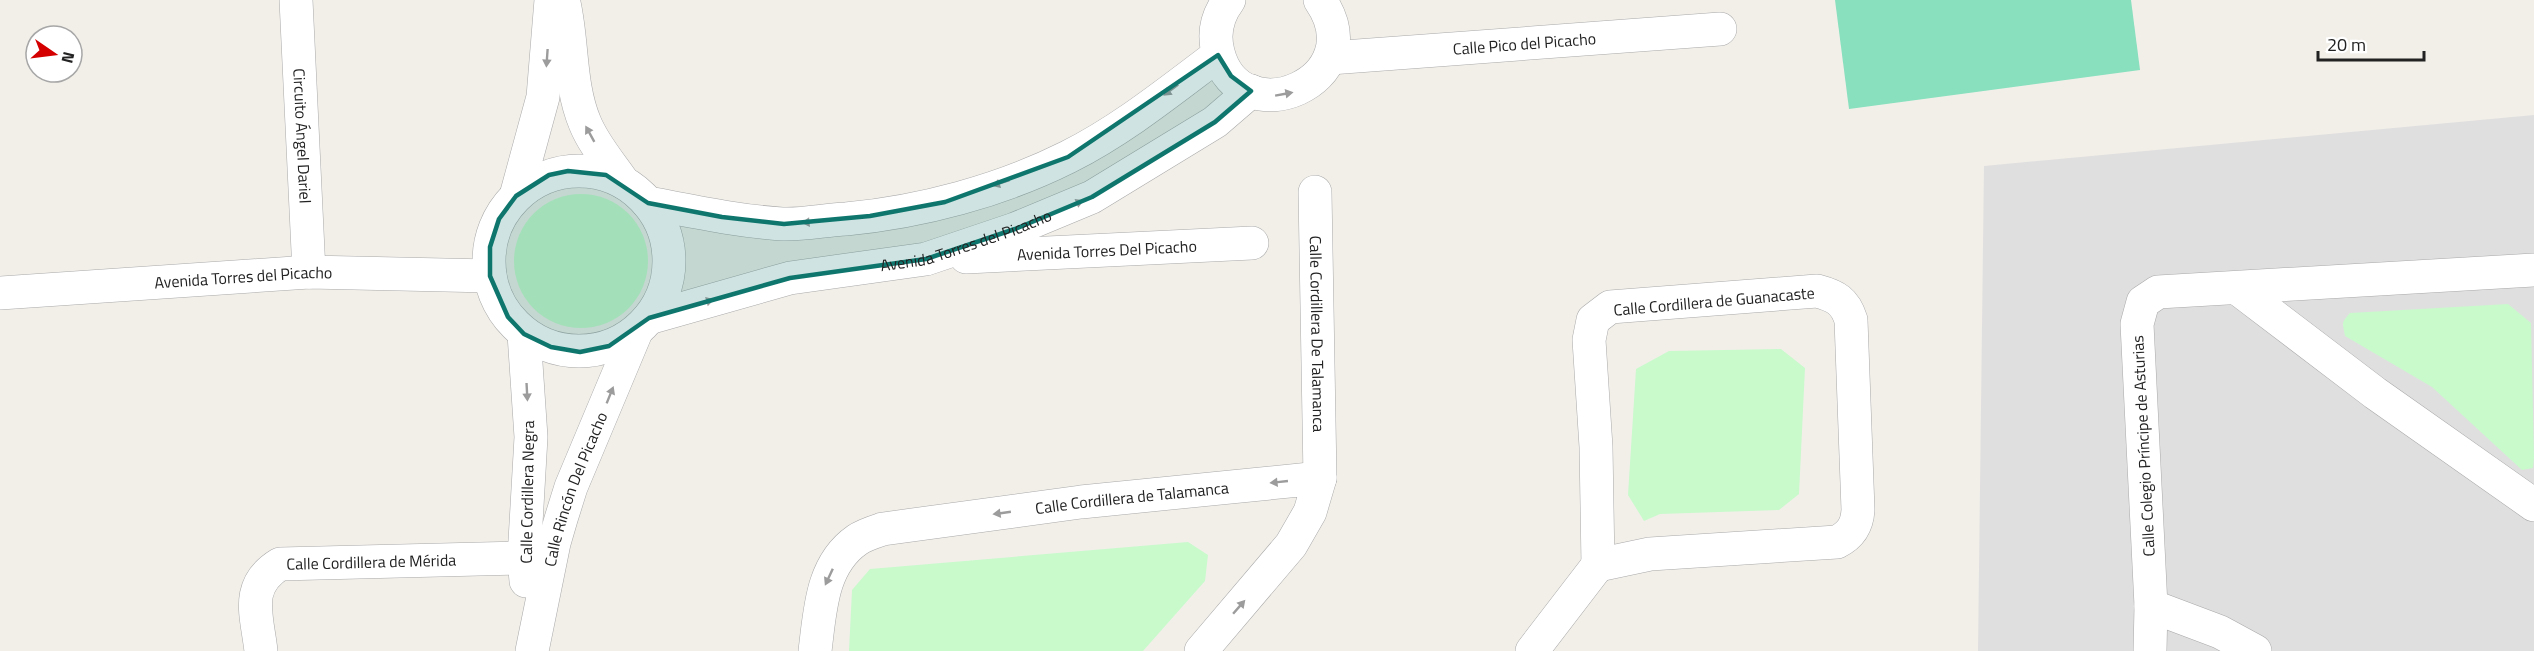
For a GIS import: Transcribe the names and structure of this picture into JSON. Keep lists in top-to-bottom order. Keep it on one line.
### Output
{"streets":{"street":["Calle Pico del Picacho","Circuito Ángel Dariel","Avenida Torres del Picacho","Avenida Torres Del Picacho","Calle Cordillera de Guanacaste","Calle Cordillera De Talamanca","Calle Colegio Príncipe de Asturias","Calle Rincón Del Picacho","Calle Cordillera Negra","Calle Cordillera de Talamanca","Calle Cordillera de Mérida"]},"crossings":[["Circuito Ángel Dariel","Avenida Torres del Picacho"],["Avenida Torres del Picacho","Avenida Torres Del Picacho"],["Avenida Torres del Picacho","Calle Rincón Del Picacho"],["Avenida Torres del Picacho","Calle Cordillera Negra"],["Calle Cordillera De Talamanca","Calle Cordillera de Talamanca"],["Calle Rincón Del Picacho","Calle Cordillera Negra"],["Calle Cordillera Negra","Calle Cordillera de Mérida"]],"one_way":["Calle Rincón Del Picacho","Calle Cordillera Negra","Calle Cordillera de Talamanca"],"scale_bar":"20 m","north":"right"}
